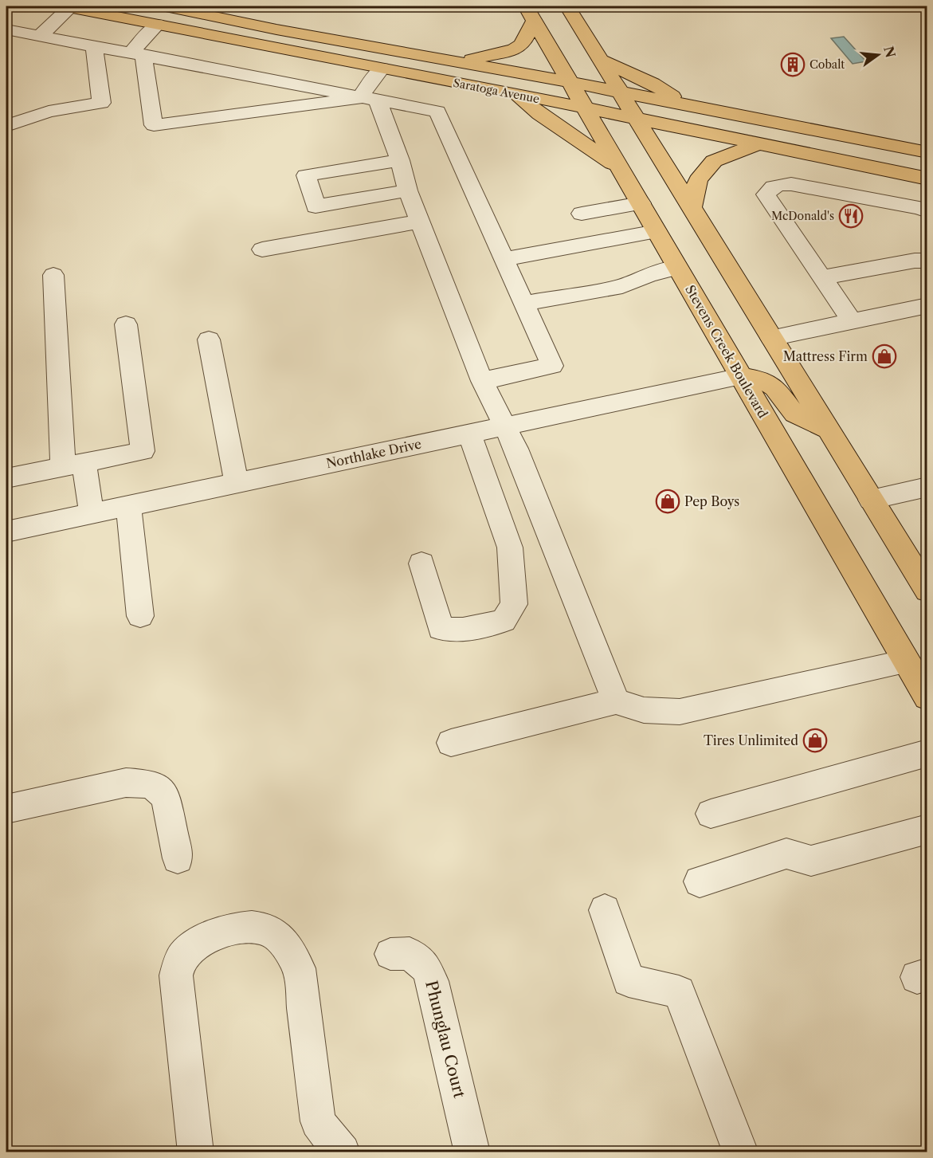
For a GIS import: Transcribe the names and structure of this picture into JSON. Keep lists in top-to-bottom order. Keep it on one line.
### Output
{"streets":{"main road":["Saratoga Avenue","Stevens Creek Boulevard"],"street":["Northlake Drive","Phunglau Court"]},"crossings":[["Saratoga Avenue","Stevens Creek Boulevard"],["Stevens Creek Boulevard","Northlake Drive"]],"places":{"building":["Cobalt"],"restaurant":["McDonald's"],"shop":["Mattress Firm","Pep Boys","Tires Unlimited"]},"north":"right"}
